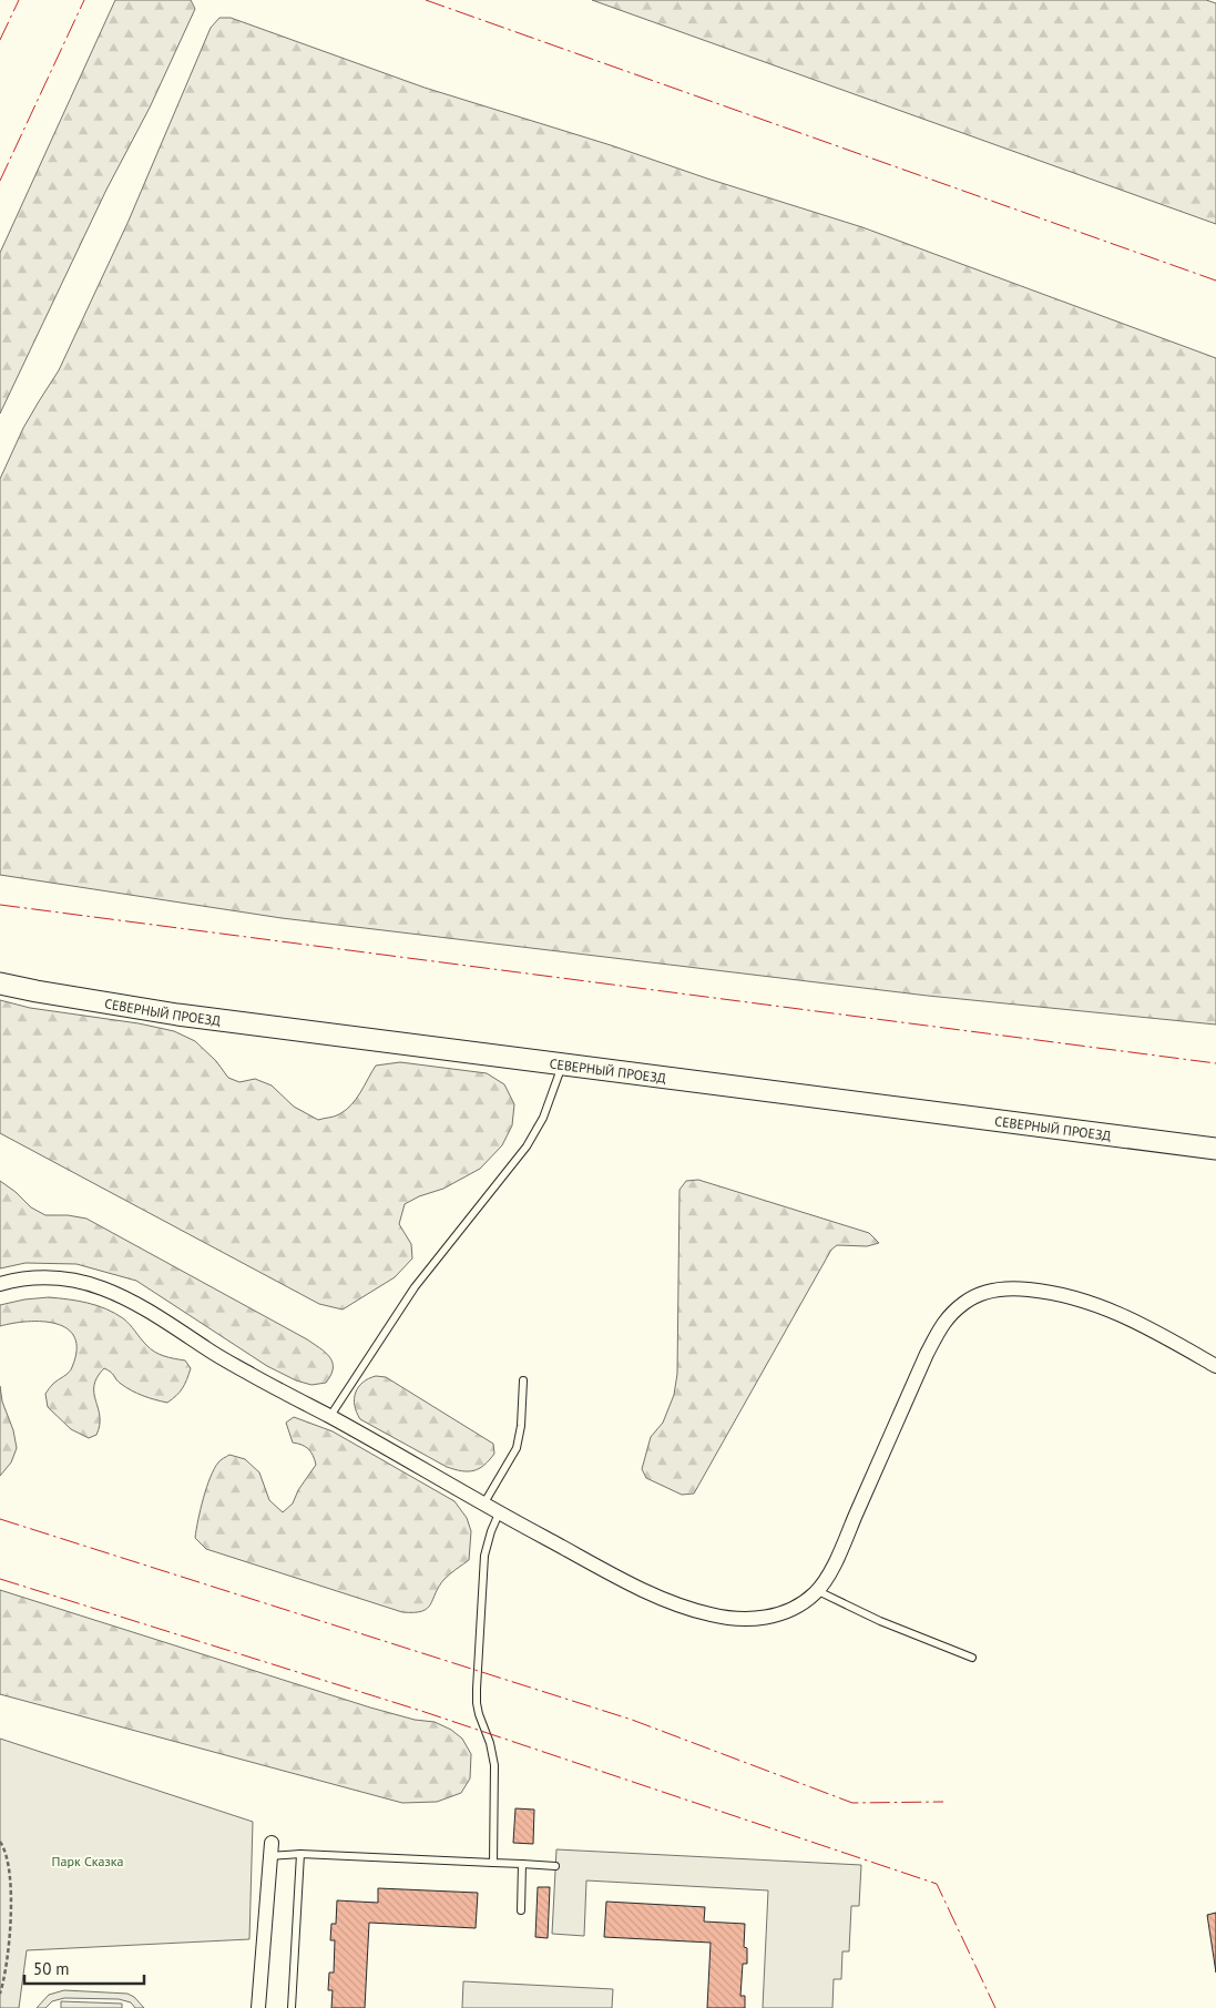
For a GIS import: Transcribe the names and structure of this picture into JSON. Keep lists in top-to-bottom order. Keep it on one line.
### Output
{"streets":{"street":["СЕВЕРНЫЙ ПРОЕЗД"]},"parks":["Парк Сказка"],"scale_bar":"50 m"}
